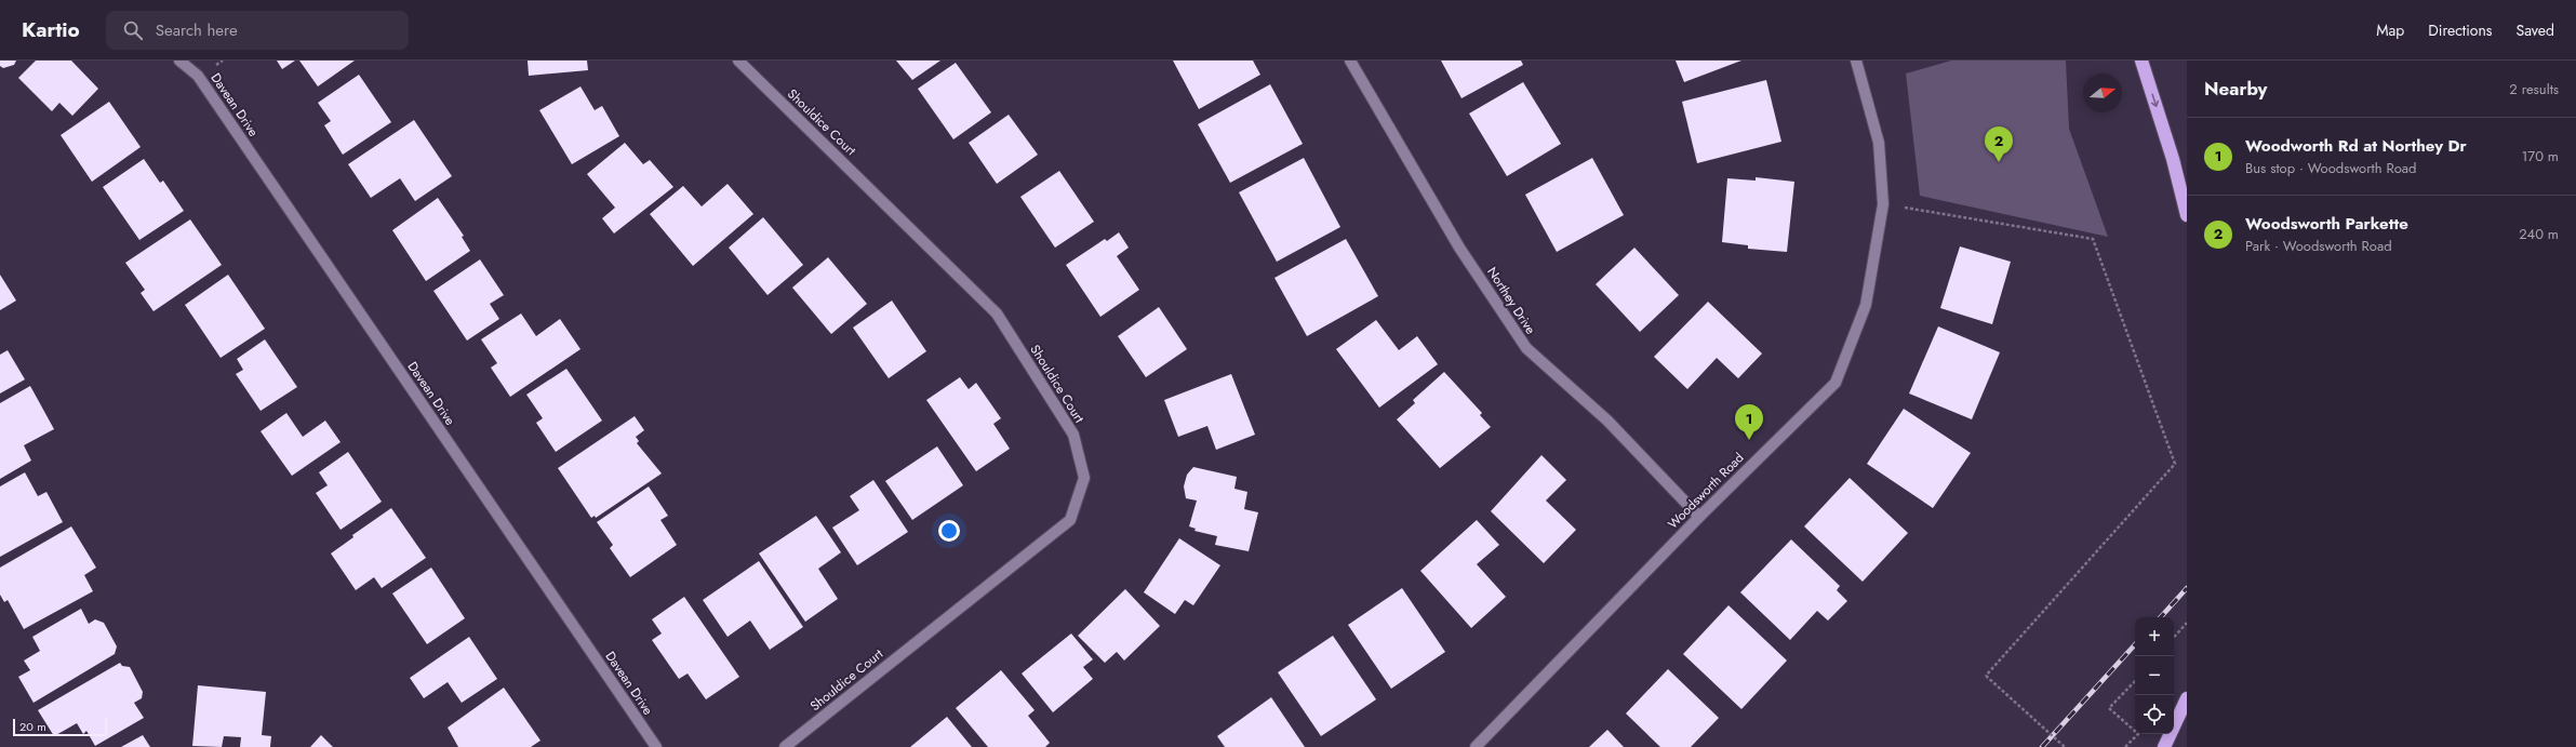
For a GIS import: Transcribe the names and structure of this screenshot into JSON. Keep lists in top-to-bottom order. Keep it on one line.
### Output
{"streets":{"street":["Davean Drive","Shouldice Court","Northey Drive","Woodsworth Road"]},"crossings":[["Northey Drive","Woodsworth Road"]],"scale_bar":"20 m","north":"right","page":{"header":"Kartio","search":"Search here","nav":["Map","Directions","Saved"],"heading":["Nearby","2 results"],"list":[{"mark":"1","name":"Woodworth Rd at Northey Dr","note":"Bus stop · Woodsworth Road","value":"170 m"},{"mark":"2","name":"Woodsworth Parkette","note":"Park · Woodsworth Road","value":"240 m"}],"pins":["2","1"],"map_buttons":["+","−"],"scale":"20 m"}}
